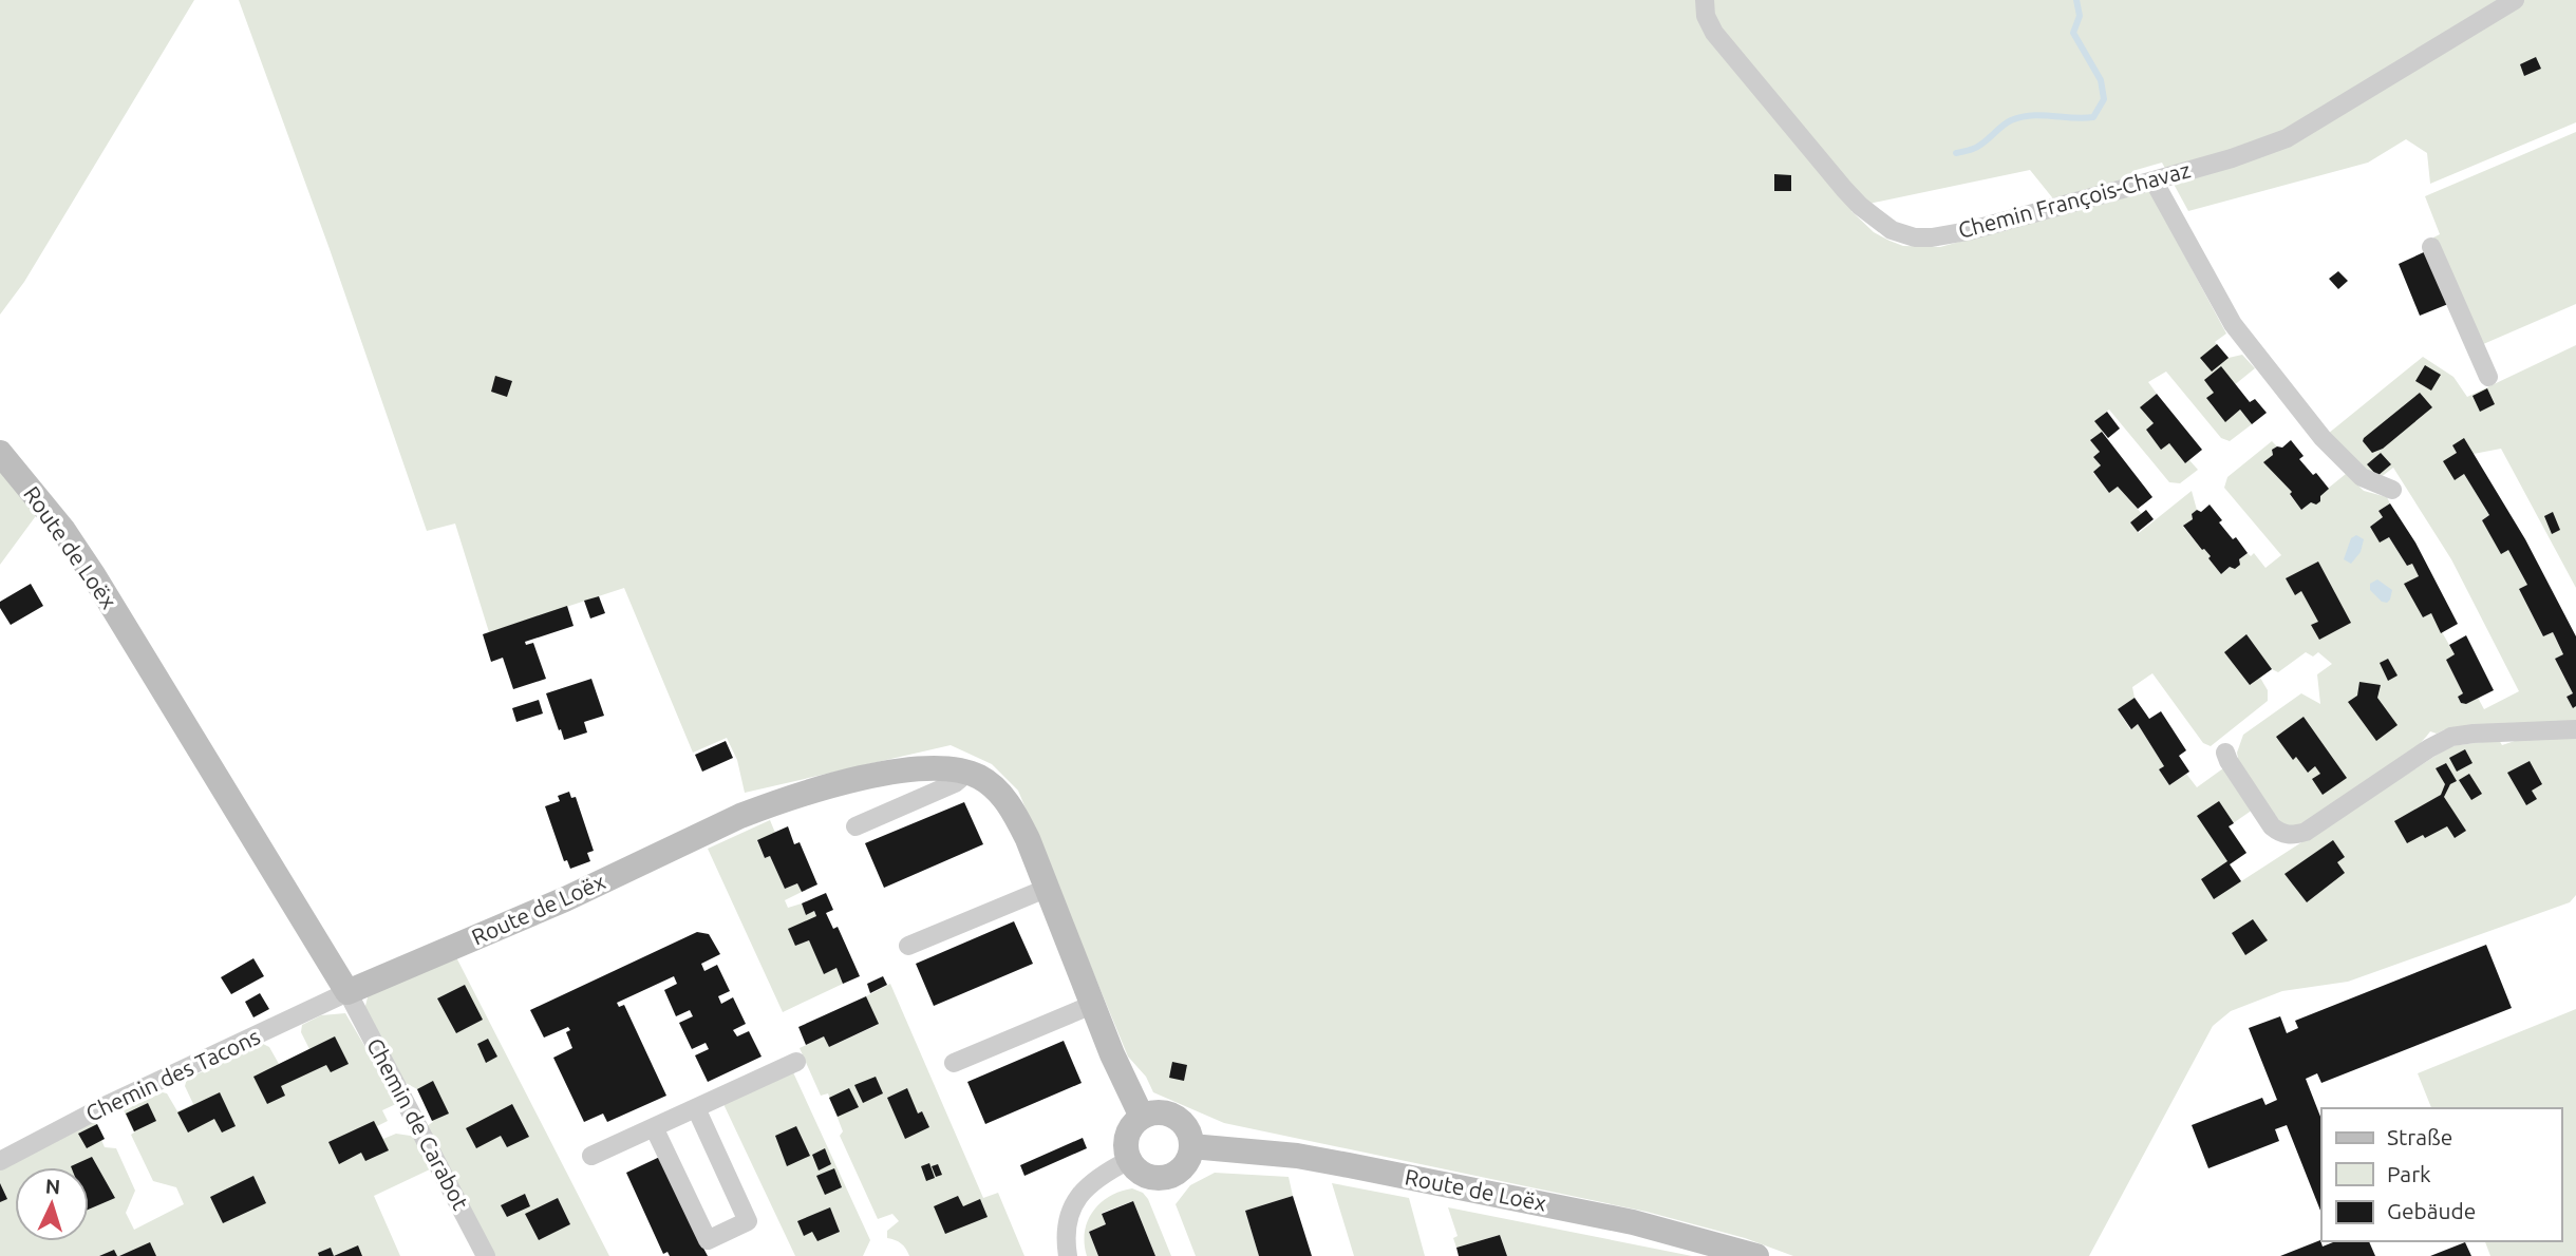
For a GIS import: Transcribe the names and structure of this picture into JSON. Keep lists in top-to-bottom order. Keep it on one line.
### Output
{"streets":{"street":["Chemin François-Chavaz","Route de Loëx","Chemin des Tacons","Chemin de Carabot"]},"crossings":[["Route de Loëx","Chemin des Tacons"],["Route de Loëx","Chemin de Carabot"],["Chemin des Tacons","Chemin de Carabot"]],"legend":["Straße","Park","Gebäude"],"north":"top"}
